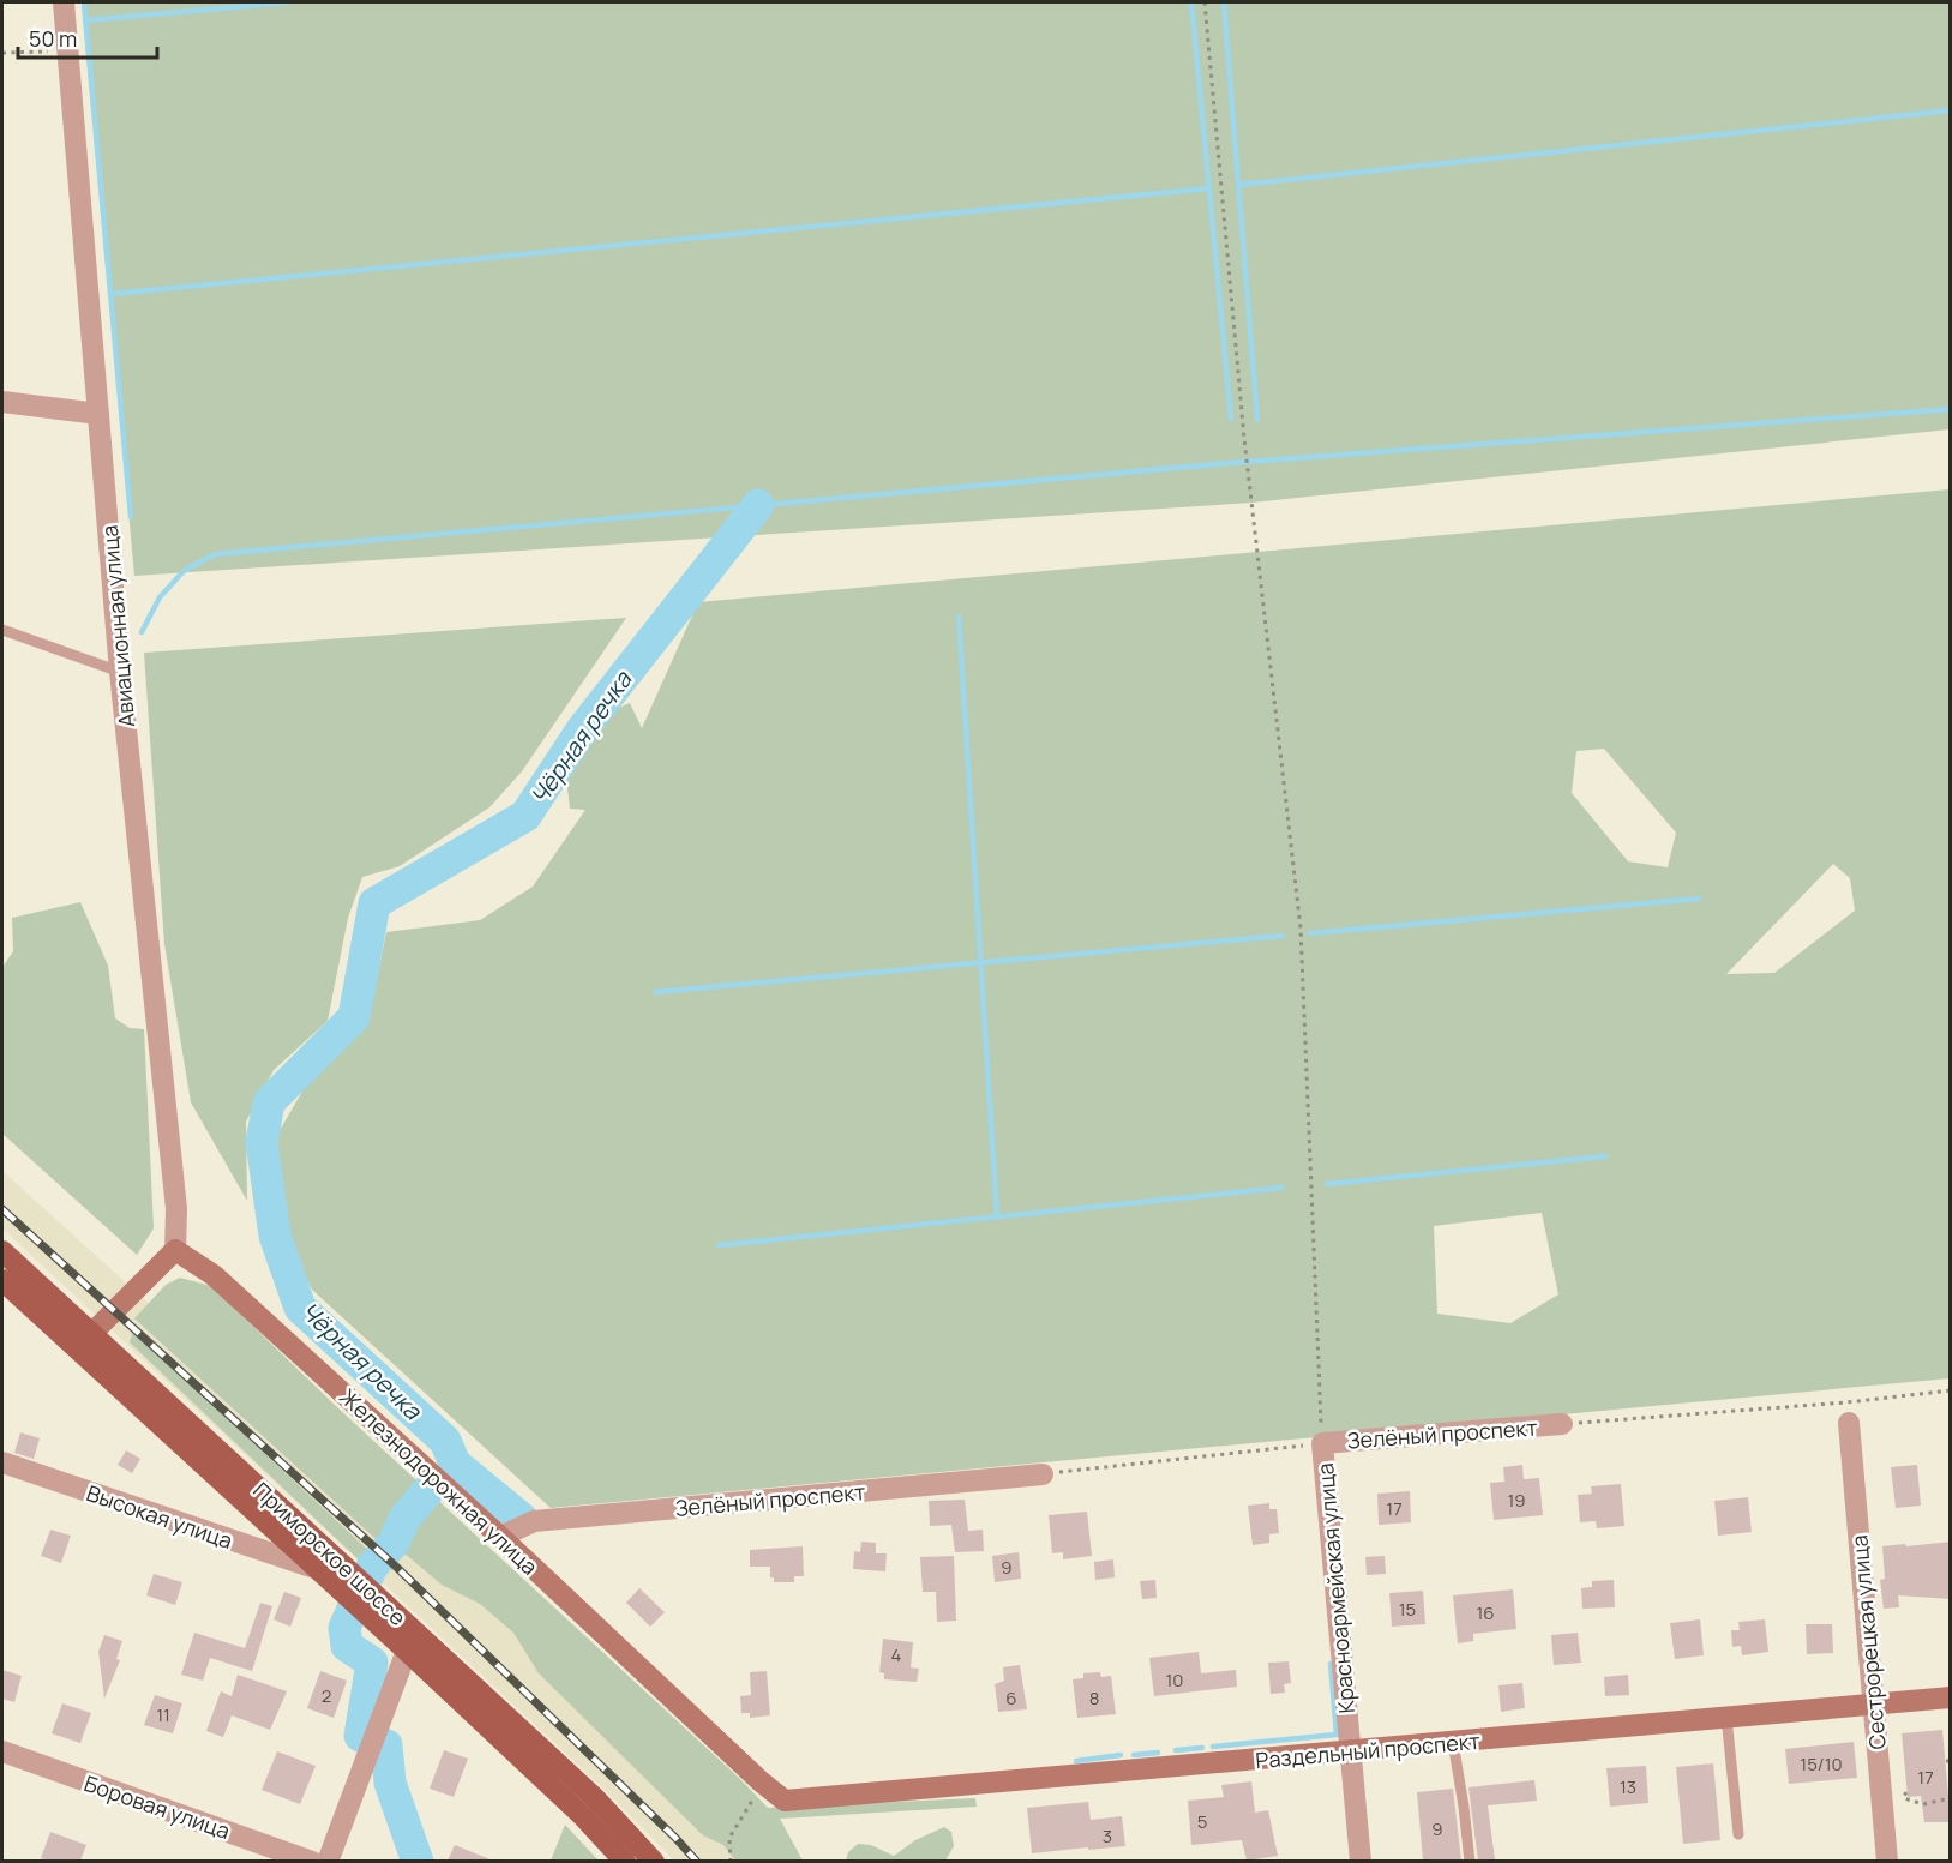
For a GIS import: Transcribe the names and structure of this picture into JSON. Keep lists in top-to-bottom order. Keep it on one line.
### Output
{"streets":{"main road":["Приморское шоссе"],"street":["Авиационная улица","Зелёный проспект","Железнодорожная улица","Высокая улица","Красноармейская улица","Сестрорецкая улица","Раздельный проспект","Боровая улица"]},"crossings":[["Авиационная улица","Железнодорожная улица"],["Зелёный проспект","Железнодорожная улица"],["Зелёный проспект","Красноармейская улица"],["Железнодорожная улица","Раздельный проспект"],["Высокая улица","Приморское шоссе"],["Красноармейская улица","Раздельный проспект"],["Сестрорецкая улица","Раздельный проспект"]],"water":["Чёрная речка"],"house_numbers":["19","17","9","15","16","4","10","2","6","8","11","15/10","17","13","5","9","3"],"scale_bar":"50 m"}
